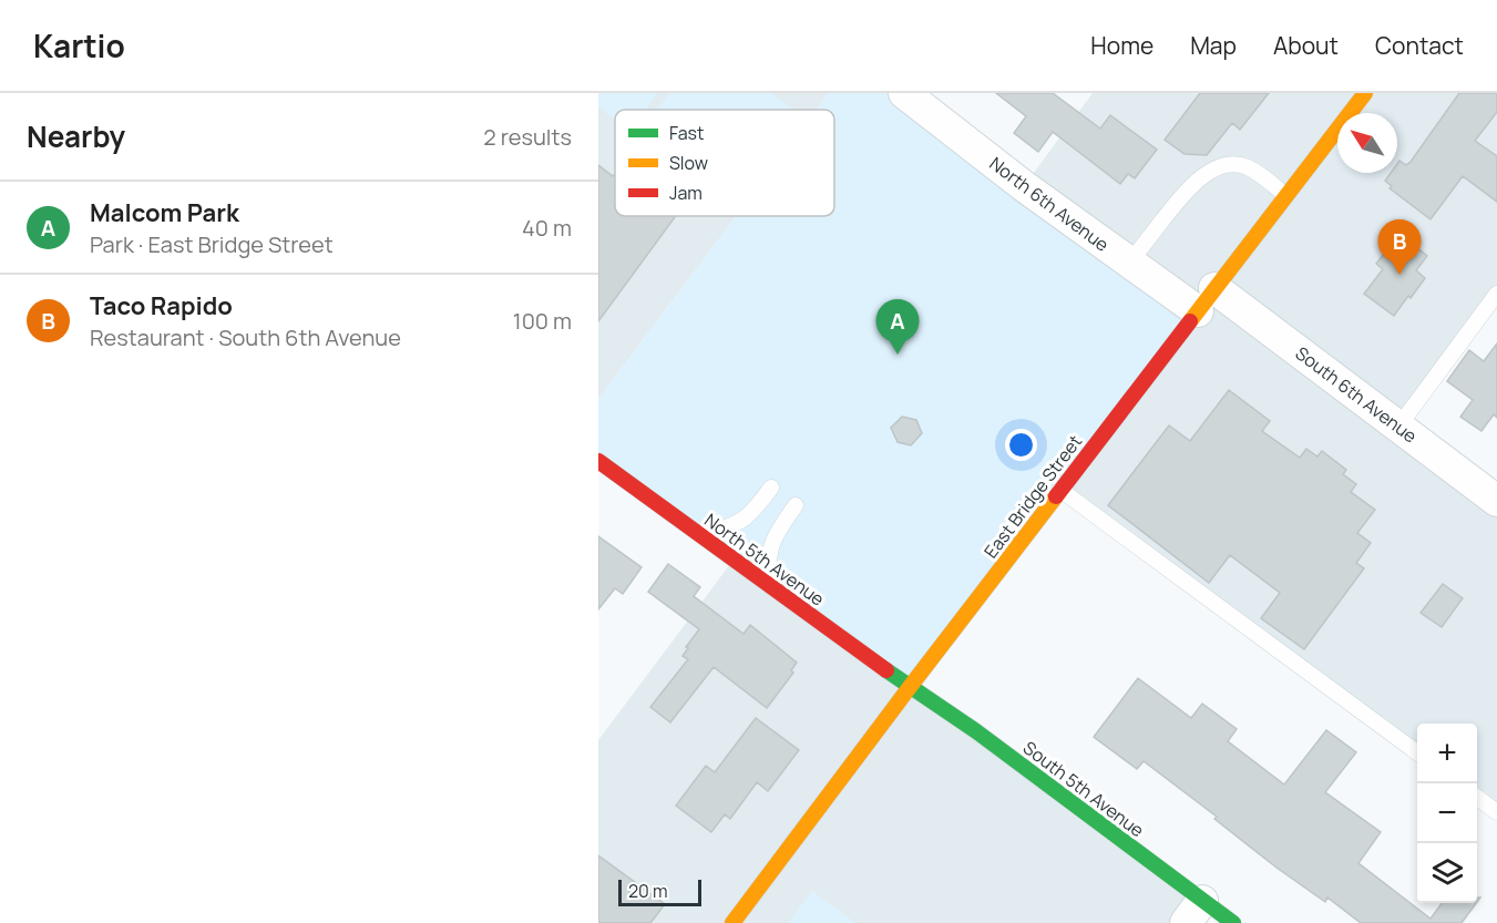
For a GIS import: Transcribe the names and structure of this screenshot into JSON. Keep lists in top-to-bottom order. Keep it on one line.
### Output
{"streets":{"main road":["East Bridge Street","North 5th Avenue","South 5th Avenue"],"street":["North 6th Avenue","South 6th Avenue"]},"crossings":[["North 6th Avenue","South 6th Avenue"],["North 6th Avenue","East Bridge Street"],["South 6th Avenue","East Bridge Street"],["East Bridge Street","North 5th Avenue"],["East Bridge Street","South 5th Avenue"],["North 5th Avenue","South 5th Avenue"]],"legend":["Fast","Slow","Jam"],"scale_bar":"20 m","north":"top left","page":{"header":"Kartio","nav":["Home","Map","About","Contact"],"heading":["Nearby","2 results"],"list":[{"mark":"A","name":"Malcom Park","note":"Park · East Bridge Street","value":"40 m"},{"mark":"B","name":"Taco Rapido","note":"Restaurant · South 6th Avenue","value":"100 m"}],"pins":["B","A"],"map_buttons":["+","−"],"scale":"20 m"}}
